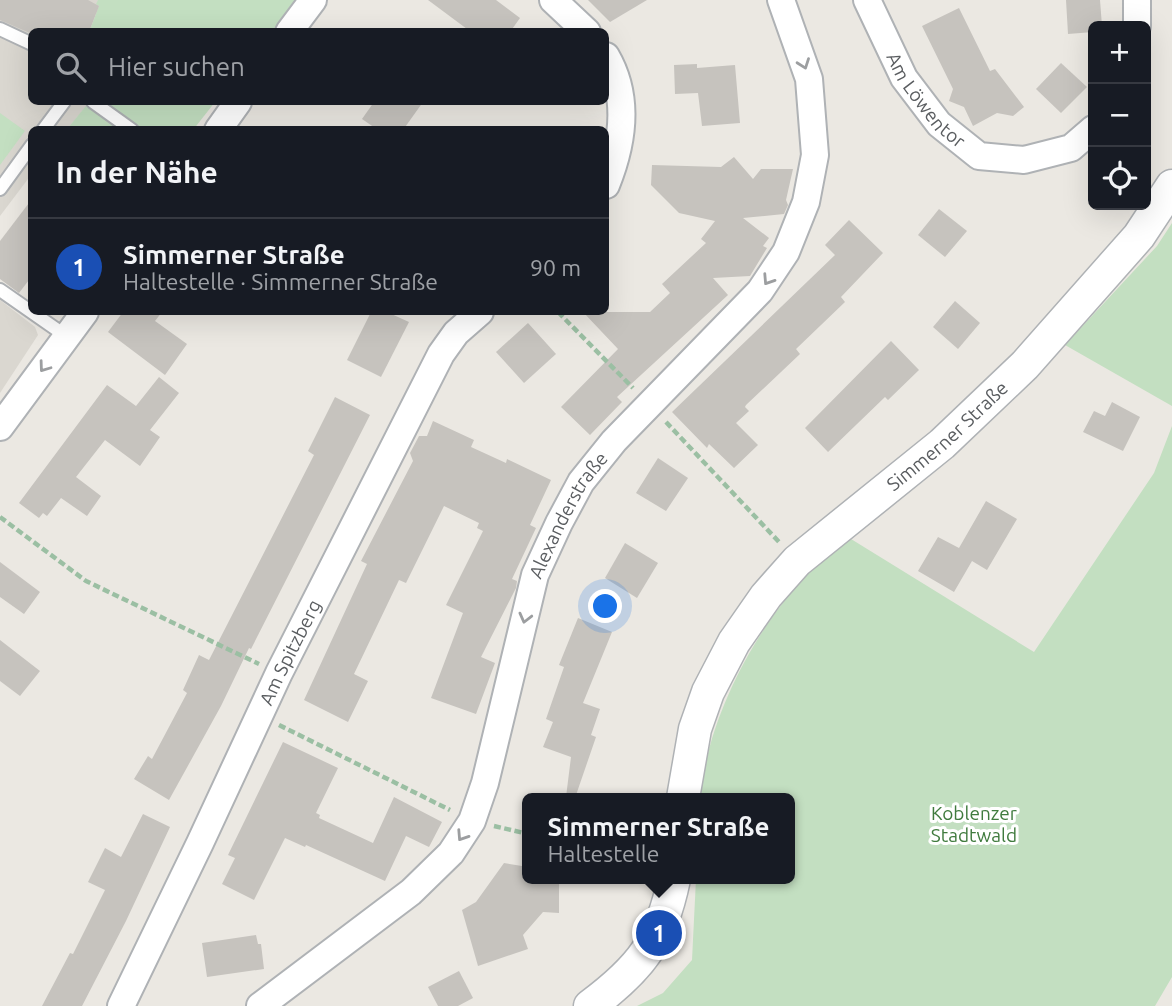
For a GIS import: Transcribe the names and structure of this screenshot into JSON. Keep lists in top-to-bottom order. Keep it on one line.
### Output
{"streets":{"street":["Am Löwentor","Simmerner Straße","Alexanderstraße","Am Spitzberg"]},"one_way":["Alexanderstraße"],"parks":["Koblenzer Stadtwald"],"page":{"map_buttons":["+","−"],"search":"Hier suchen","heading":"In der Nähe","list":[{"mark":"1","name":"Simmerner Straße","note":"Haltestelle · Simmerner Straße","value":"90 m"}],"popup":["Simmerner Straße","Haltestelle"],"pins":"1"}}
